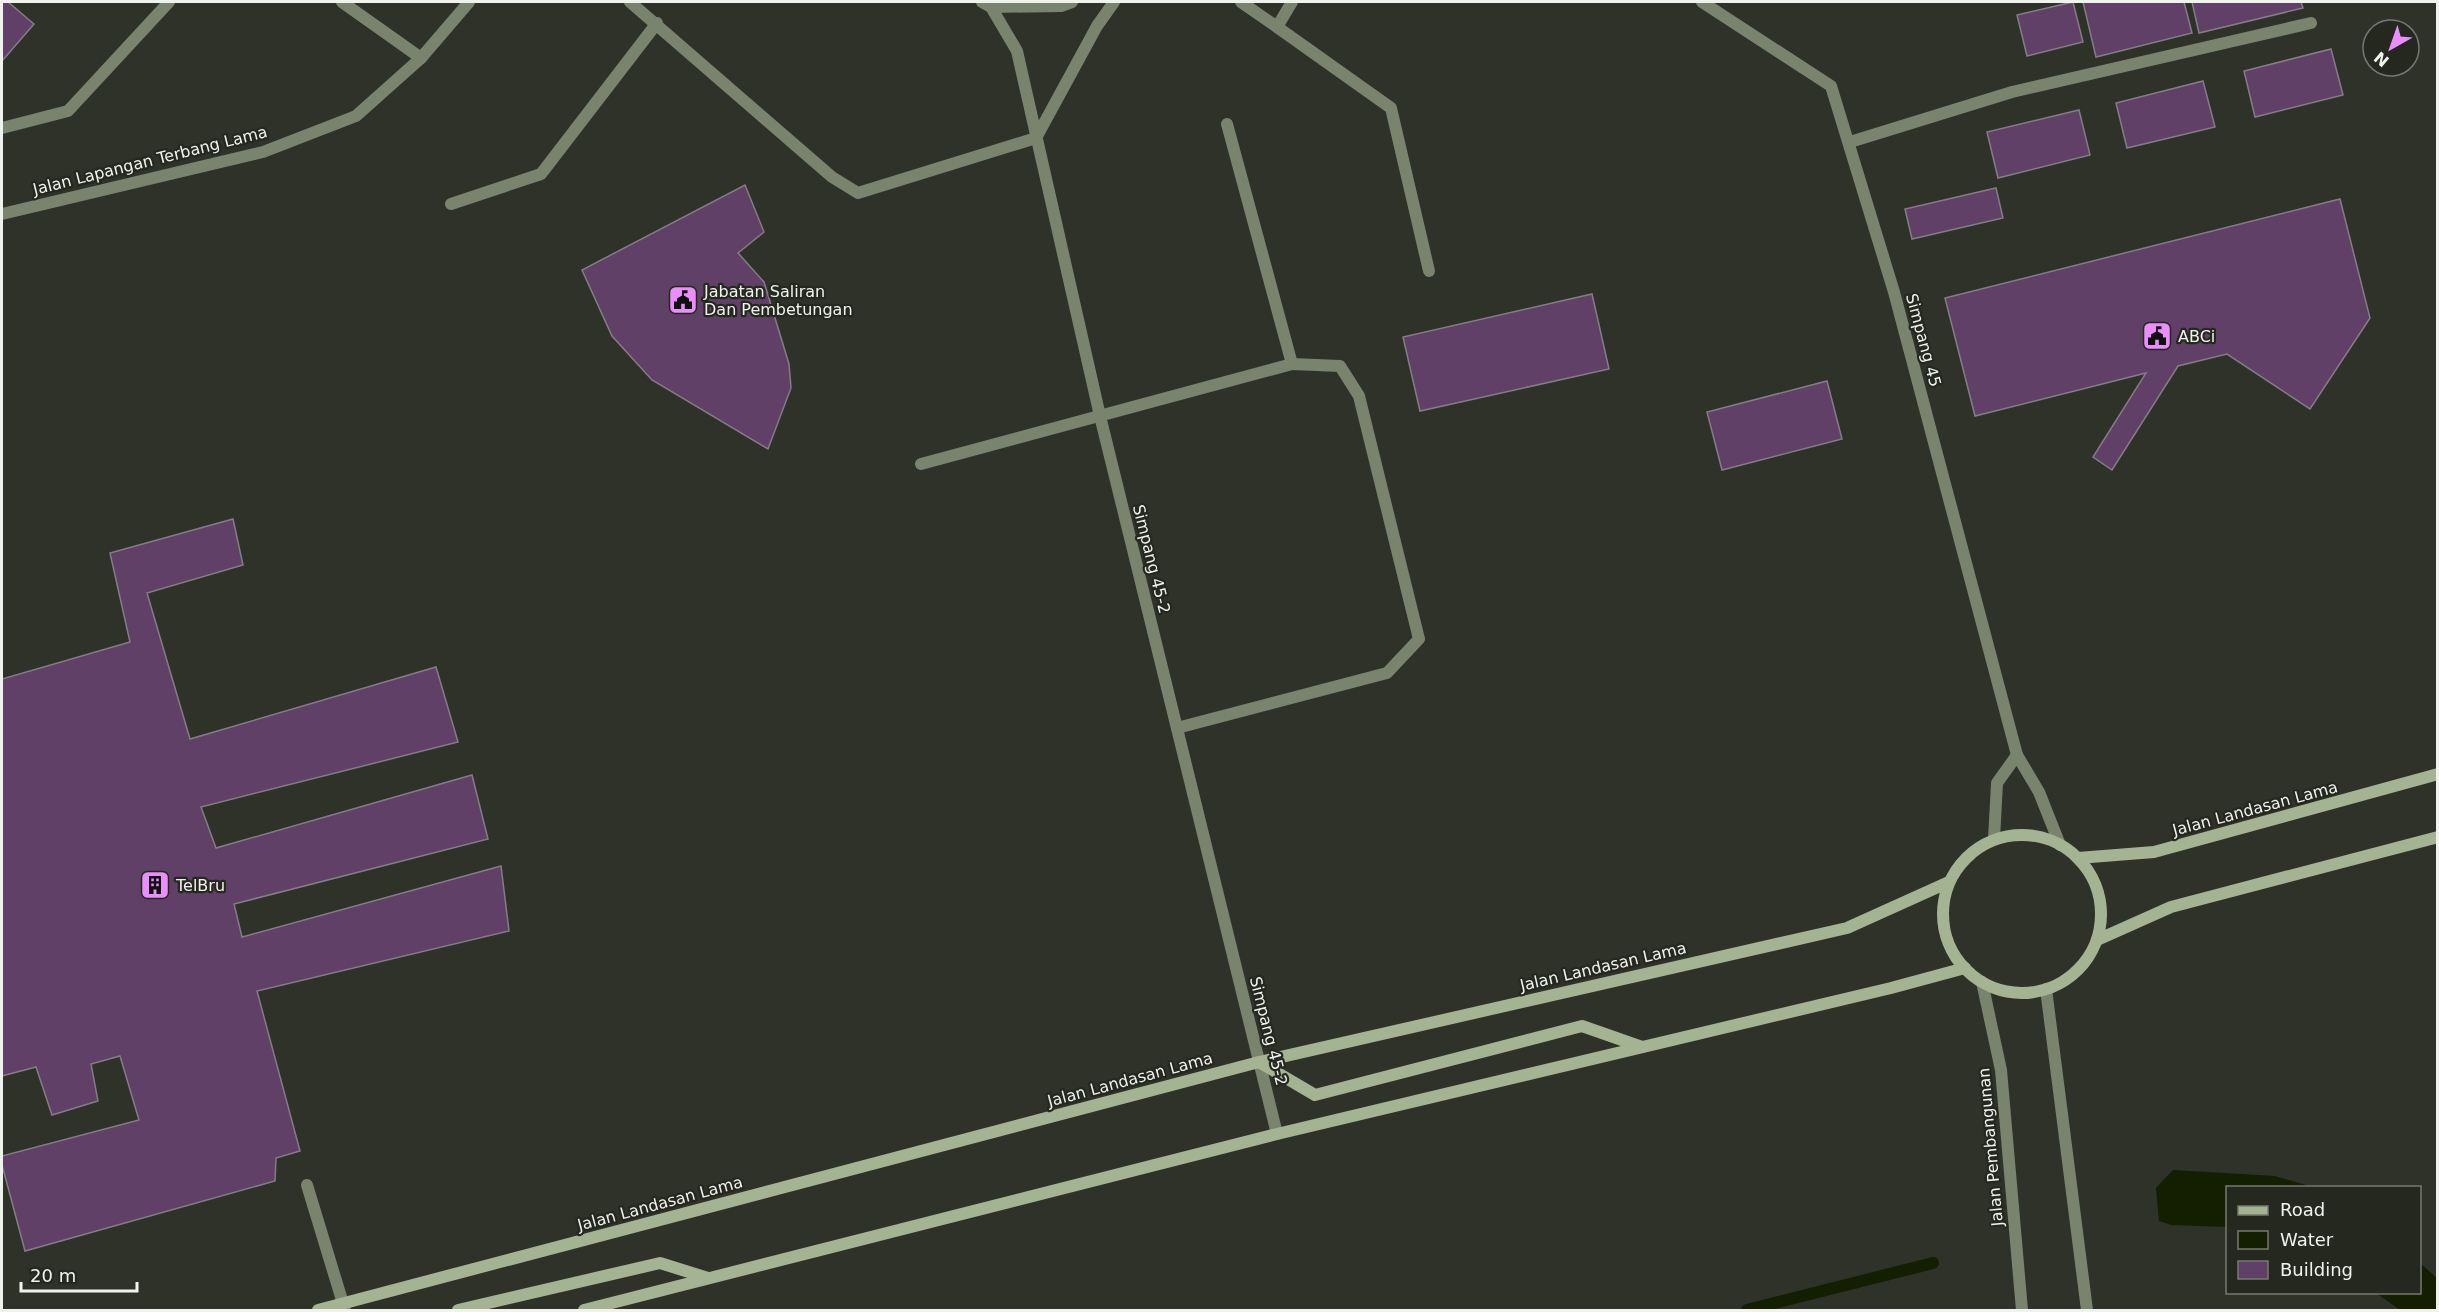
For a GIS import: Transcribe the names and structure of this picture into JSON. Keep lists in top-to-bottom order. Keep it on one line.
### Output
{"streets":{"main road":["Jalan Landasan Lama"],"street":["Jalan Lapangan Terbang Lama","Simpang 45","Simpang 45-2","Jalan Pembangunan"]},"crossings":[["Simpang 45","Jalan Landasan Lama"],["Simpang 45","Jalan Pembangunan"],["Simpang 45-2","Jalan Landasan Lama"],["Jalan Landasan Lama","Jalan Pembangunan"]],"places":{"public building":["Jabatan Saliran Dan Pembetungan","ABCi"],"building":["TelBru"]},"legend":["Road","Water","Building"],"scale_bar":"20 m","north":"bottom left"}
